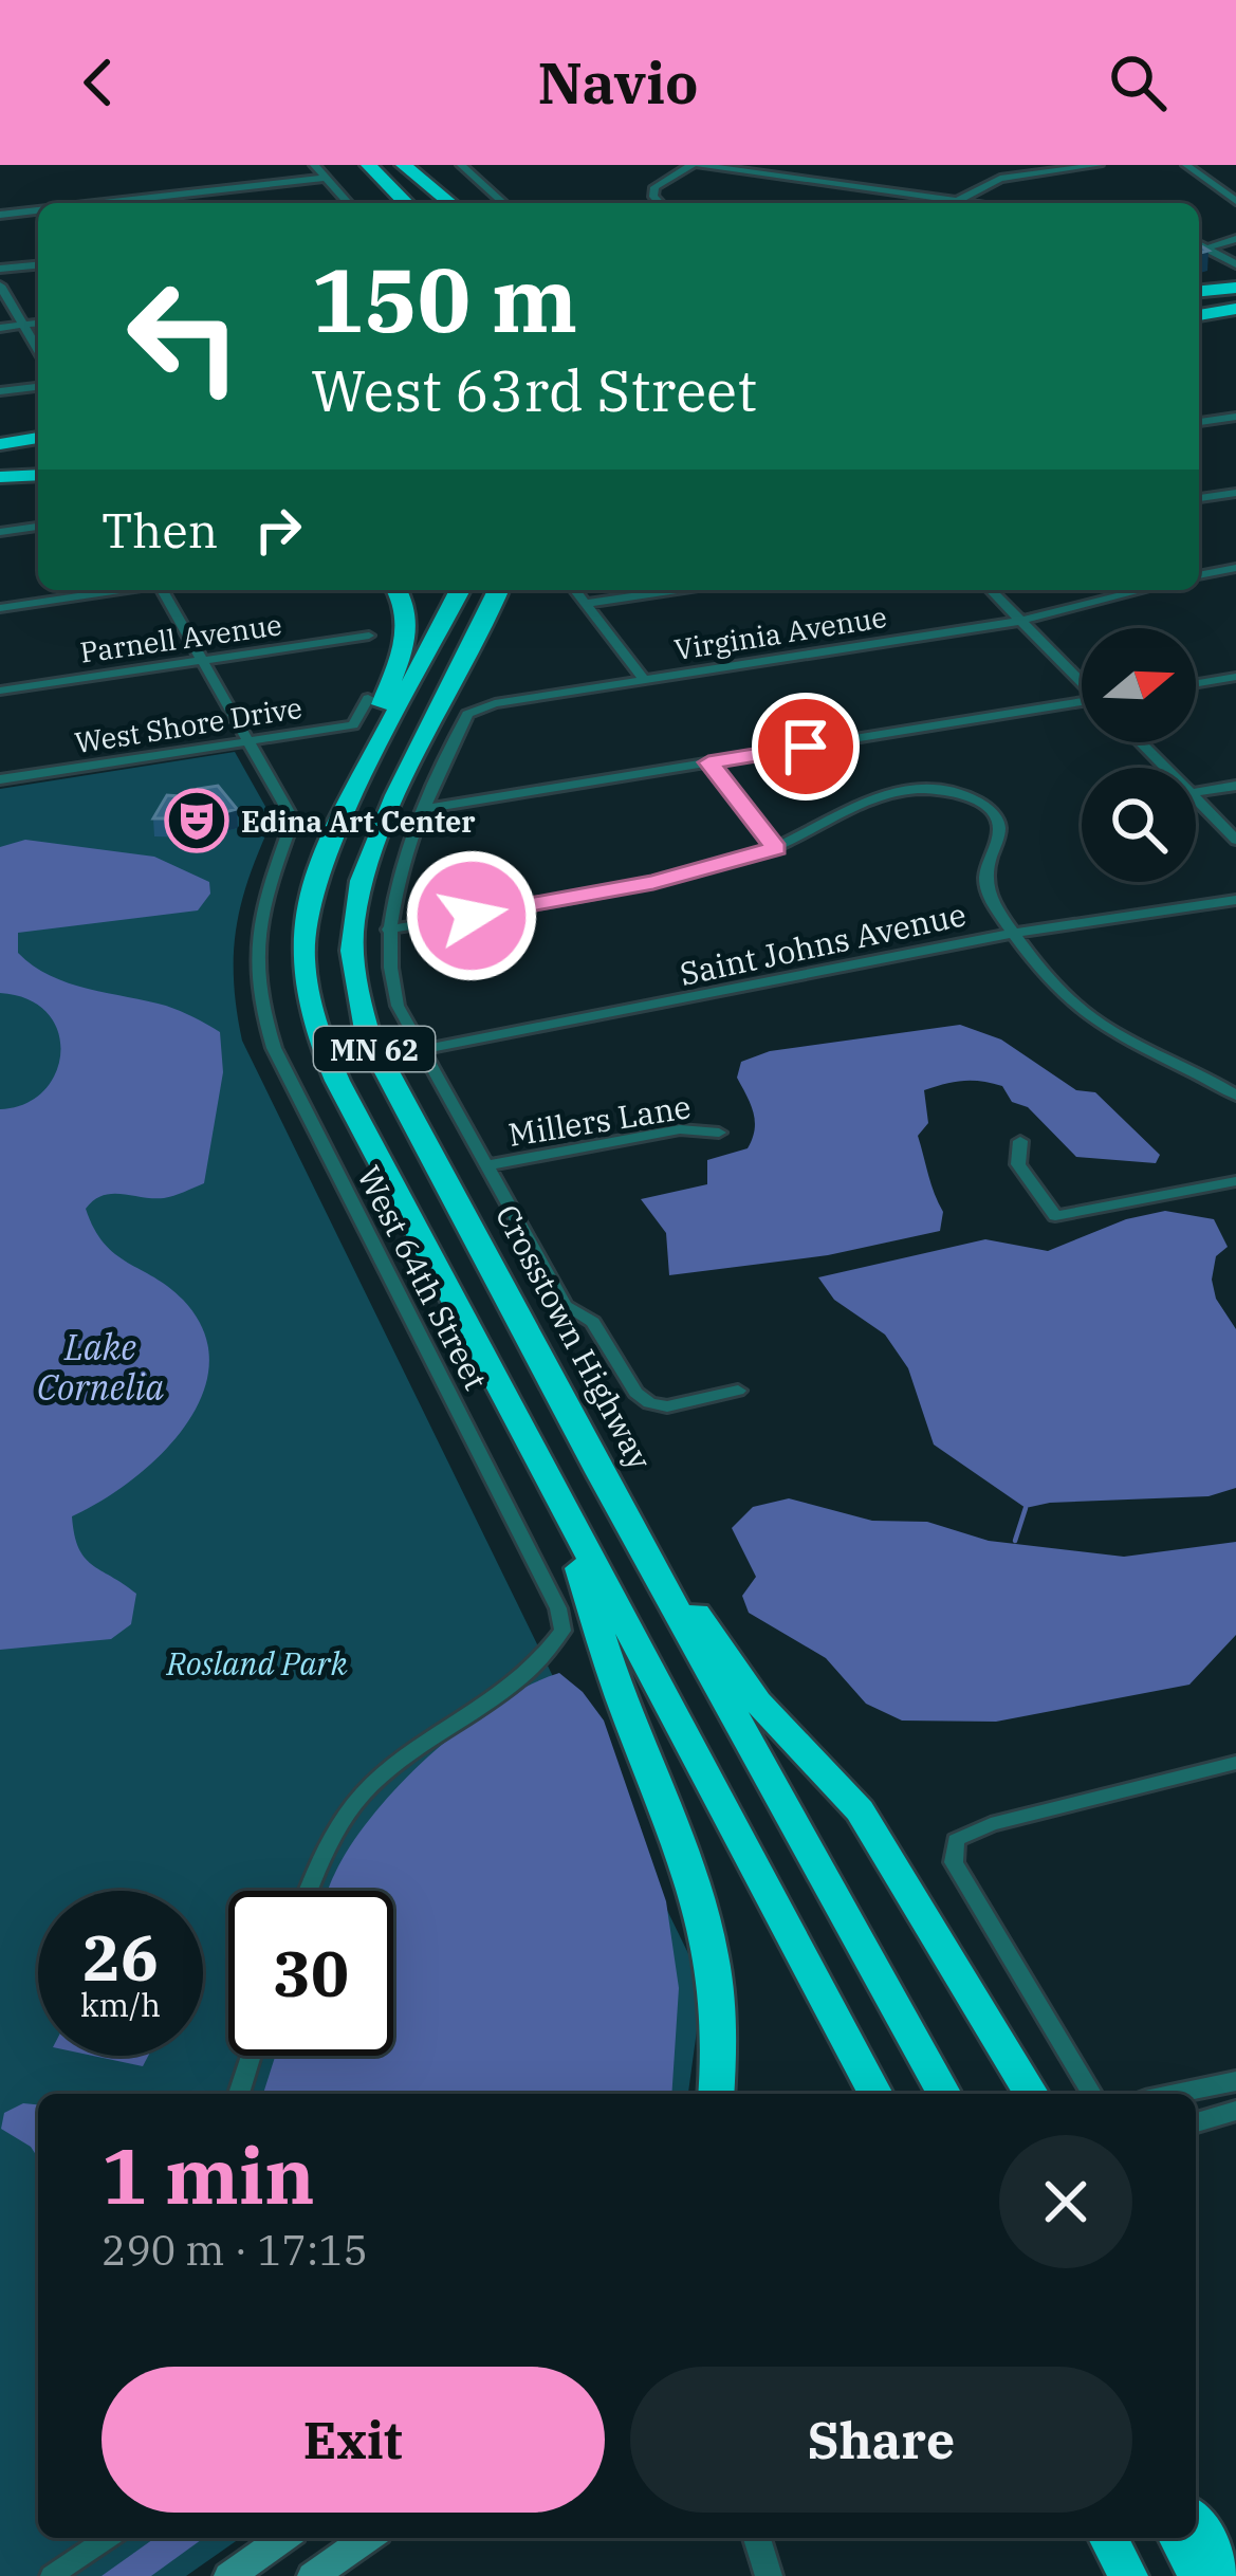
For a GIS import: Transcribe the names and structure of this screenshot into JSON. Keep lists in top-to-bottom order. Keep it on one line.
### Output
{"streets":{"highway":["MN 62","Crosstown Highway"],"street":["Virginia Avenue","Parnell Avenue","West Shore Drive","Saint Johns Avenue","Millers Lane","West 64th Street"]},"crossings":[["Parnell Avenue","West 64th Street"],["West Shore Drive","West 64th Street"]],"water":["Lake Cornelia"],"parks":["Rosland Park"],"places":{"theatre":["Edina Art Center"]},"north":"right","page":{"header":"Navio","turn":["150 m","West 63rd Street"],"then":"Then","speed":"26 km/h","limit":"30","heading":["1 min","290 m · 17:15"],"buttons":["Exit","Share"]}}
